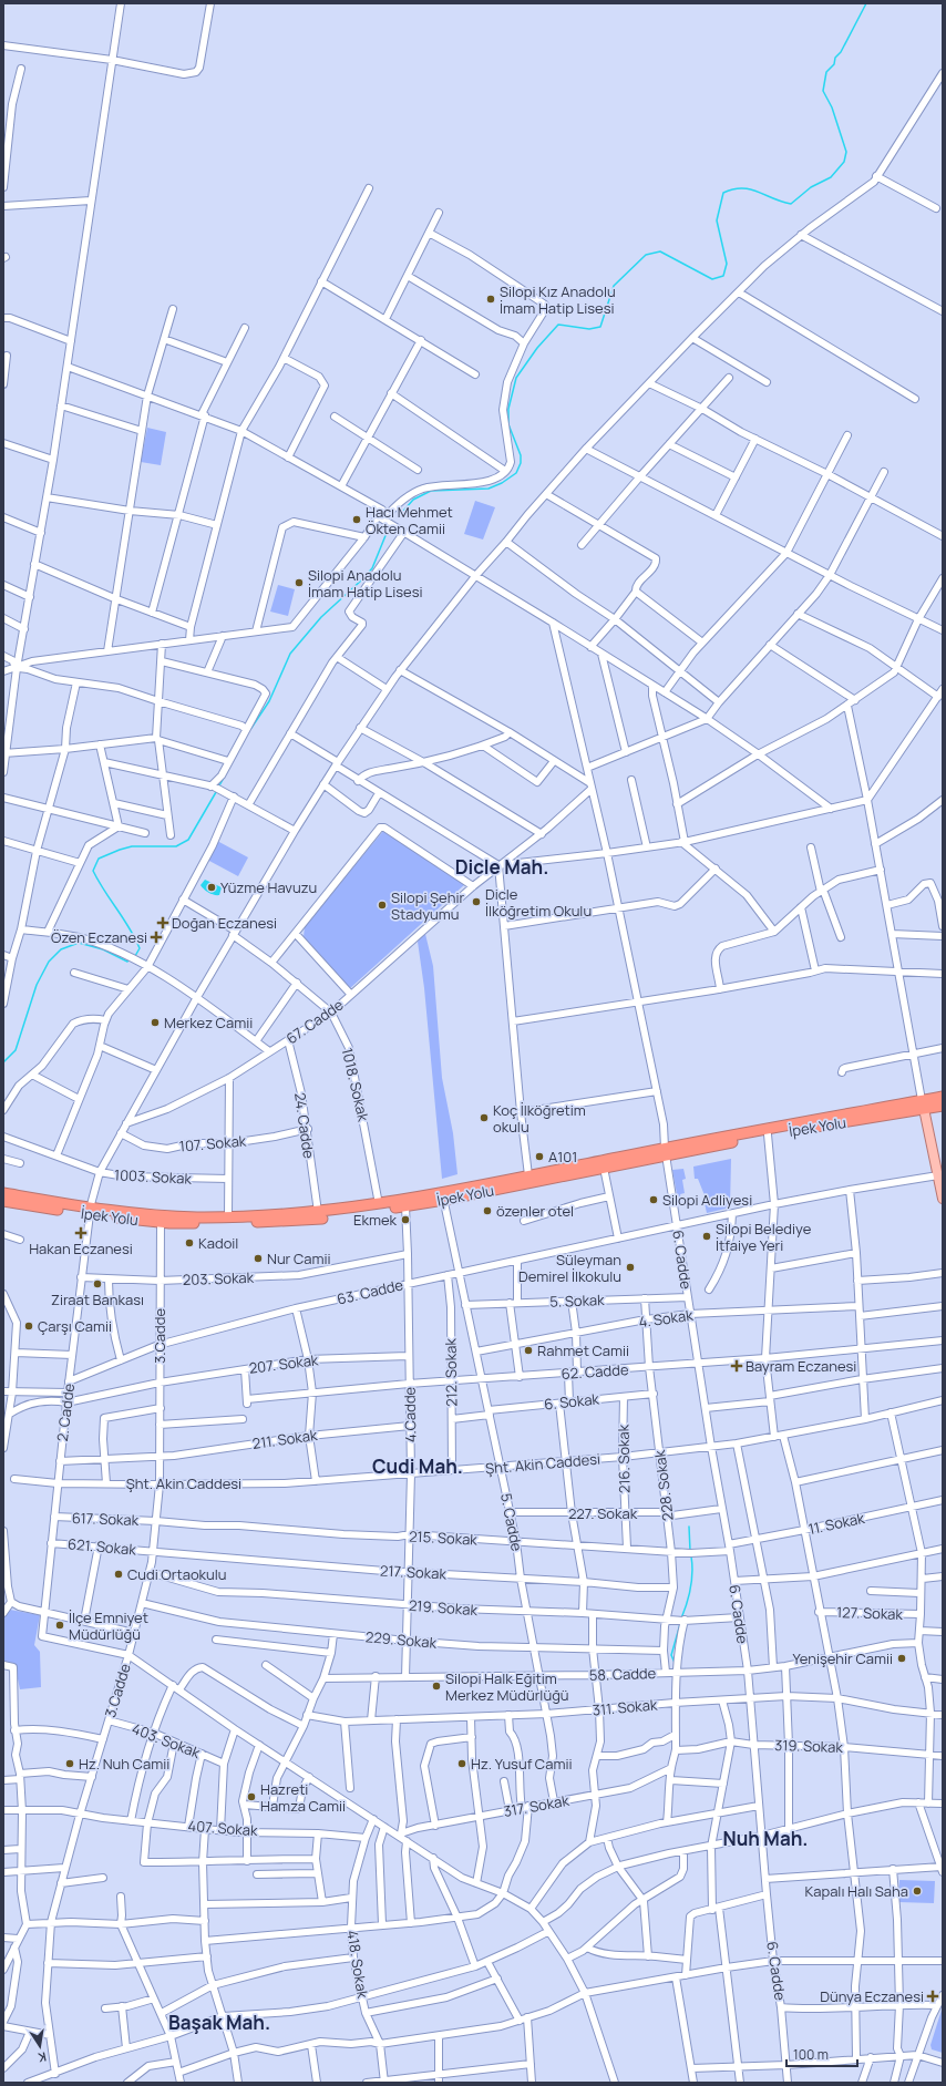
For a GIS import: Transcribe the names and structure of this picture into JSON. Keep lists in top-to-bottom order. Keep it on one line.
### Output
{"streets":{"highway":["İpek Yolu"],"street":["67. Cadde","1018. Sokak","24. Cadde","107. Sokak","1003. Sokak","6. Cadde","203. Sokak","63. Cadde","5. Sokak","4. Sokak","3.Cadde","207. Sokak","62. Cadde","212. Sokak","6. Sokak","2. Cadde","4.Cadde","211. Sokak","216. Sokak","Şht. Akin Caddesi","228. Sokak","227. Sokak","617. Sokak","5. Cadde","11. Sokak","215. Sokak","621. Sokak","217. Sokak","219. Sokak","127. Sokak","229. Sokak","58. Cadde","311. Sokak","403. Sokak","319. Sokak","317. Sokak","407. Sokak","418. Sokak"]},"crossings":[["67. Cadde","1018. Sokak"],["67. Cadde","24. Cadde"],["67. Cadde","6. Cadde"],["67. Cadde","2. Cadde"],["1018. Sokak","2. Cadde"],["24. Cadde","107. Sokak"],["İpek Yolu","6. Cadde"],["İpek Yolu","3.Cadde"],["İpek Yolu","2. Cadde"],["İpek Yolu","4.Cadde"],["İpek Yolu","5. Cadde"],["107. Sokak","2. Cadde"],["1003. Sokak","2. Cadde"],["6. Cadde","63. Cadde"],["6. Cadde","5. Sokak"],["6. Cadde","4. Sokak"],["6. Cadde","62. Cadde"],["6. Cadde","Şht. Akin Caddesi"],["6. Cadde","227. Sokak"],["6. Cadde","11. Sokak"],["6. Cadde","215. Sokak"],["6. Cadde","219. Sokak"],["6. Cadde","58. Cadde"],["6. Cadde","311. Sokak"],["6. Cadde","319. Sokak"],["203. Sokak","3.Cadde"],["203. Sokak","2. Cadde"],["203. Sokak","4.Cadde"],["63. Cadde","3.Cadde"],["63. Cadde","212. Sokak"],["63. Cadde","2. Cadde"],["63. Cadde","4.Cadde"],["63. Cadde","5. Cadde"],["5. Sokak","228. Sokak"],["5. Sokak","5. Cadde"],["4. Sokak","228. Sokak"],["4. Sokak","5. Cadde"],["3.Cadde","207. Sokak"],["3.Cadde","2. Cadde"],["3.Cadde","211. Sokak"],["3.Cadde","Şht. Akin Caddesi"],["3.Cadde","617. Sokak"],["3.Cadde","215. Sokak"],["3.Cadde","621. Sokak"],["3.Cadde","217. Sokak"],["3.Cadde","219. Sokak"],["3.Cadde","229. Sokak"],["3.Cadde","403. Sokak"],["3.Cadde","407. Sokak"],["207. Sokak","62. Cadde"],["207. Sokak","2. Cadde"],["207. Sokak","4.Cadde"],["62. Cadde","212. Sokak"],["62. Cadde","4.Cadde"],["62. Cadde","228. Sokak"],["62. Cadde","5. Cadde"],["212. Sokak","6. Sokak"],["212. Sokak","Şht. Akin Caddesi"],["6. Sokak","216. Sokak"],["6. Sokak","228. Sokak"],["6. Sokak","5. Cadde"],["2. Cadde","211. Sokak"],["2. Cadde","Şht. Akin Caddesi"],["2. Cadde","617. Sokak"],["2. Cadde","621. Sokak"],["4.Cadde","211. Sokak"],["4.Cadde","Şht. Akin Caddesi"],["4.Cadde","215. Sokak"],["4.Cadde","217. Sokak"],["4.Cadde","219. Sokak"],["4.Cadde","229. Sokak"],["4.Cadde","58. Cadde"],["216. Sokak","Şht. Akin Caddesi"],["216. Sokak","227. Sokak"],["216. Sokak","215. Sokak"],["Şht. Akin Caddesi","228. Sokak"],["Şht. Akin Caddesi","5. Cadde"],["228. Sokak","227. Sokak"],["228. Sokak","215. Sokak"],["228. Sokak","217. Sokak"],["228. Sokak","219. Sokak"],["228. Sokak","229. Sokak"],["228. Sokak","58. Cadde"],["227. Sokak","5. Cadde"],["617. Sokak","215. Sokak"],["5. Cadde","215. Sokak"],["5. Cadde","217. Sokak"],["5. Cadde","219. Sokak"],["5. Cadde","229. Sokak"],["5. Cadde","58. Cadde"],["5. Cadde","311. Sokak"],["5. Cadde","317. Sokak"],["11. Sokak","215. Sokak"],["621. Sokak","217. Sokak"],["407. Sokak","418. Sokak"]],"districts":["Dicle Mah.","Cudi Mah.","Nuh Mah.","Başak Mah."],"places":{"other":["Silopi Kız Anadolu İmam Hatip Lisesi","Hacı Mehmet Ökten Camii","Silopi Anadolu İmam Hatip Lisesi","Yüzme Havuzu","Dicle İlköğretim Okulu","Silopi Şehir Stadyumu","Merkez Camii","Koç İlköğretim okulu","A101","Silopi Adliyesi","özenler otel","Ekmek","Silopi Belediye İtfaiye Yeri","Kadoil","Nur Camii","Süleyman Demirel İlkokulu","Ziraat Bankası","Çarşı Camii","Rahmet Camii","Cudi Ortaokulu","İlçe Emniyet Müdürlüğü","Yenişehir Camii","Silopi Halk Eğitim Merkez Müdürlüğü","Hz. Nuh Camii","Hz. Yusuf Camii","Hazreti Hamza Camii","Kapalı Halı Saha"],"health":["Doğan Eczanesi","Özen Eczanesi","Hakan Eczanesi","Bayram Eczanesi","Dünya Eczanesi"]},"scale_bar":"100 m","north":"bottom"}
